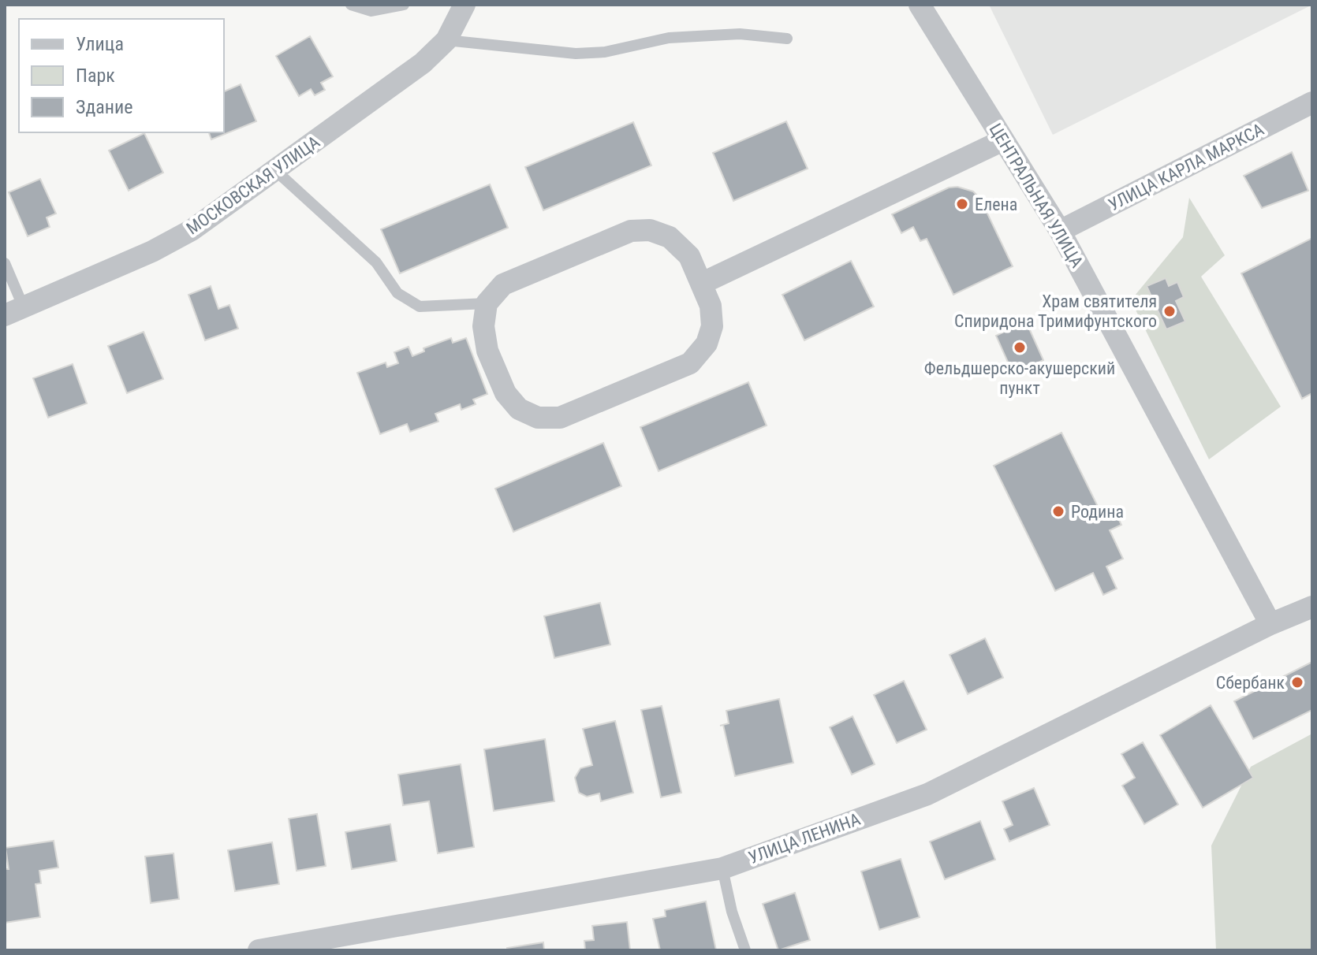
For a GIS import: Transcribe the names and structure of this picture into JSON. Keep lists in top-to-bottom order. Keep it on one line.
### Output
{"streets":{"street":["УЛИЦА КАРЛА МАРКСА","МОСКОВСКАЯ УЛИЦА","ЦЕНТРАЛЬНАЯ УЛИЦА","УЛИЦА ЛЕНИНА"]},"crossings":[["УЛИЦА КАРЛА МАРКСА","ЦЕНТРАЛЬНАЯ УЛИЦА"],["ЦЕНТРАЛЬНАЯ УЛИЦА","УЛИЦА ЛЕНИНА"]],"places":["Елена","Храм святителя Спиридона Тримифунтского","Фельдшерско-акушерский пункт","Родина","Сбербанк"],"legend":["Улица","Парк","Здание"]}
